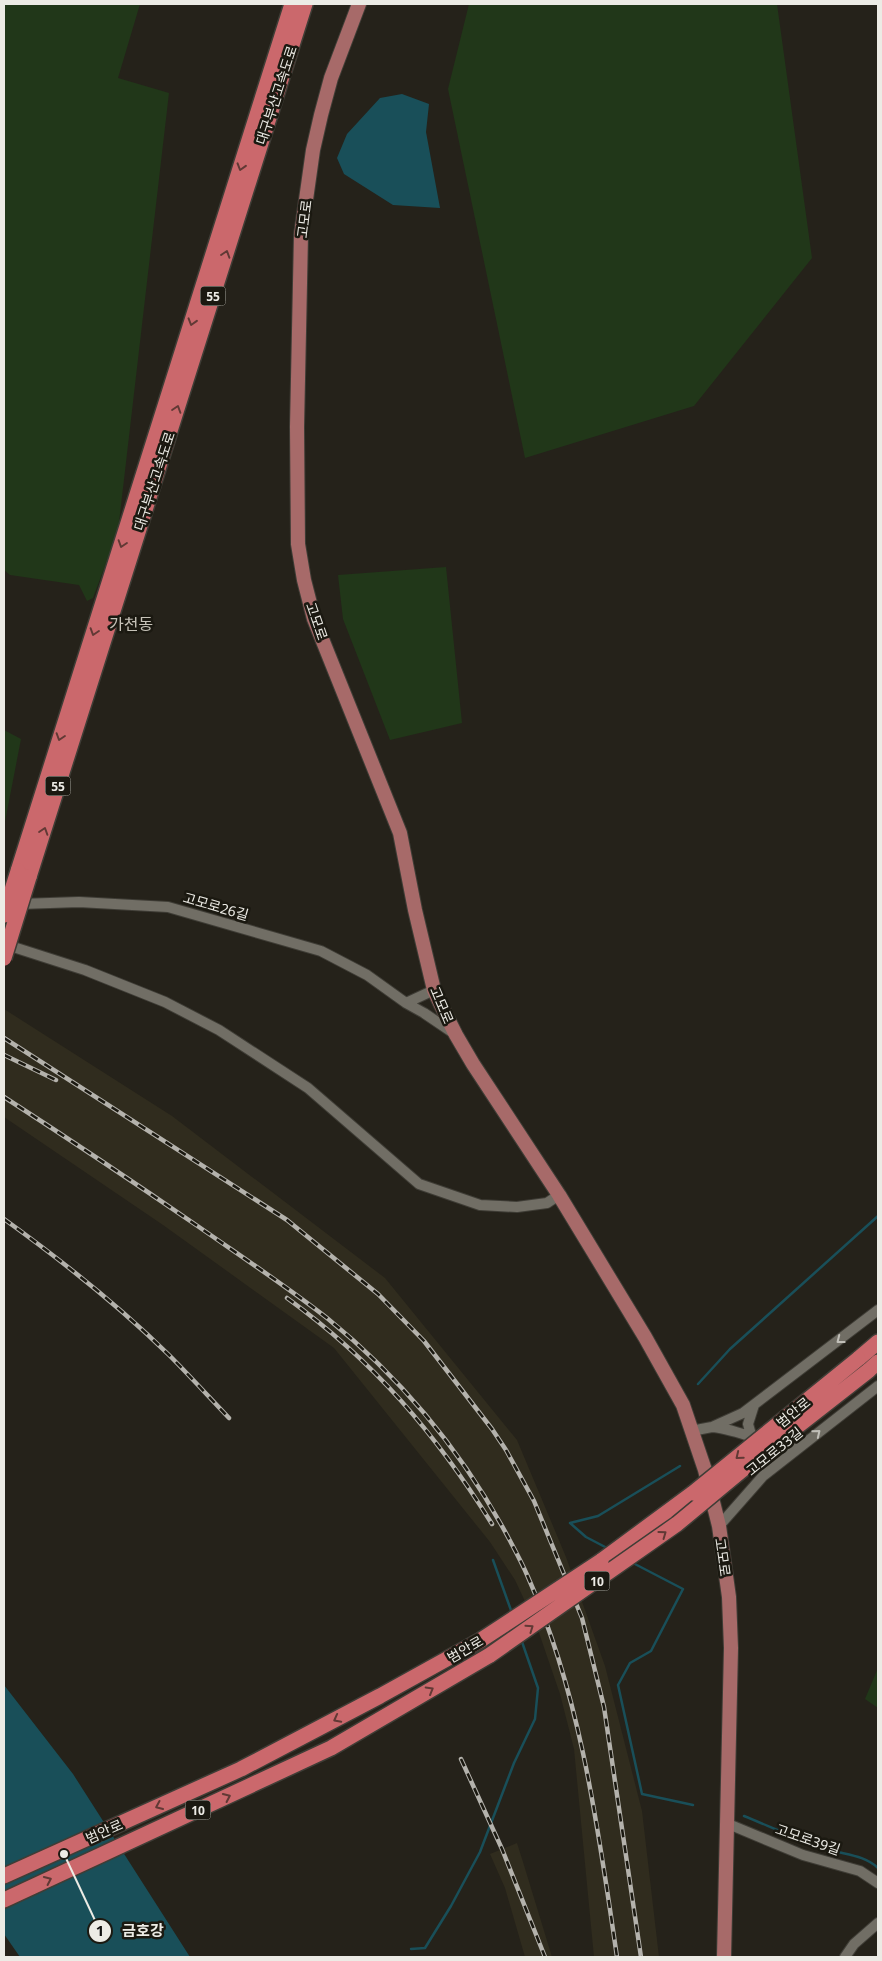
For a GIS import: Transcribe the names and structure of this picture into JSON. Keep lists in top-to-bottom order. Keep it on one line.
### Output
{"streets":{"highway":["대구부산고속도로","55","범안로","10"],"main road":["고모로"],"street":["고모로26길","고모로33길","고모로39길"]},"crossings":[["고모로","고모로26길"],["고모로","고모로33길"],["고모로","고모로39길"]],"districts":["가천동"],"places":["금호강"]}
